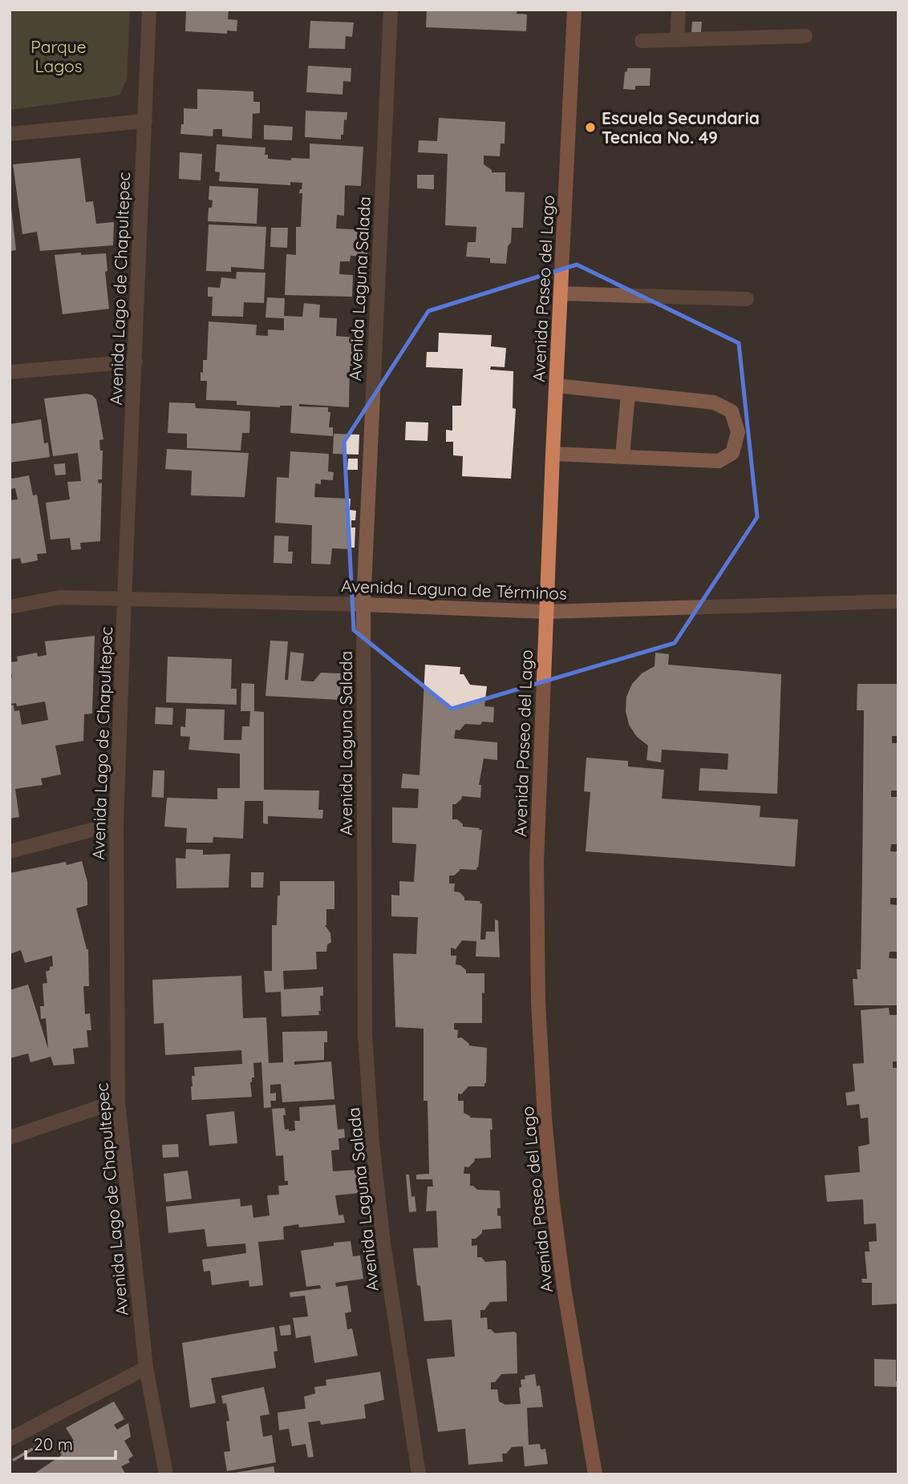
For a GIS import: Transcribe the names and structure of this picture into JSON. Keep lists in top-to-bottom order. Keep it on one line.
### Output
{"streets":{"main road":["Avenida Paseo del Lago"],"street":["Avenida Lago de Chapultepec","Avenida Laguna Salada","Avenida Laguna de Términos"]},"crossings":[["Avenida Lago de Chapultepec","Avenida Laguna de Términos"],["Avenida Laguna Salada","Avenida Laguna de Términos"],["Avenida Paseo del Lago","Avenida Laguna de Términos"]],"parks":["Parque Lagos"],"places":["Escuela Secundaria Tecnica No. 49"],"scale_bar":"20 m"}
